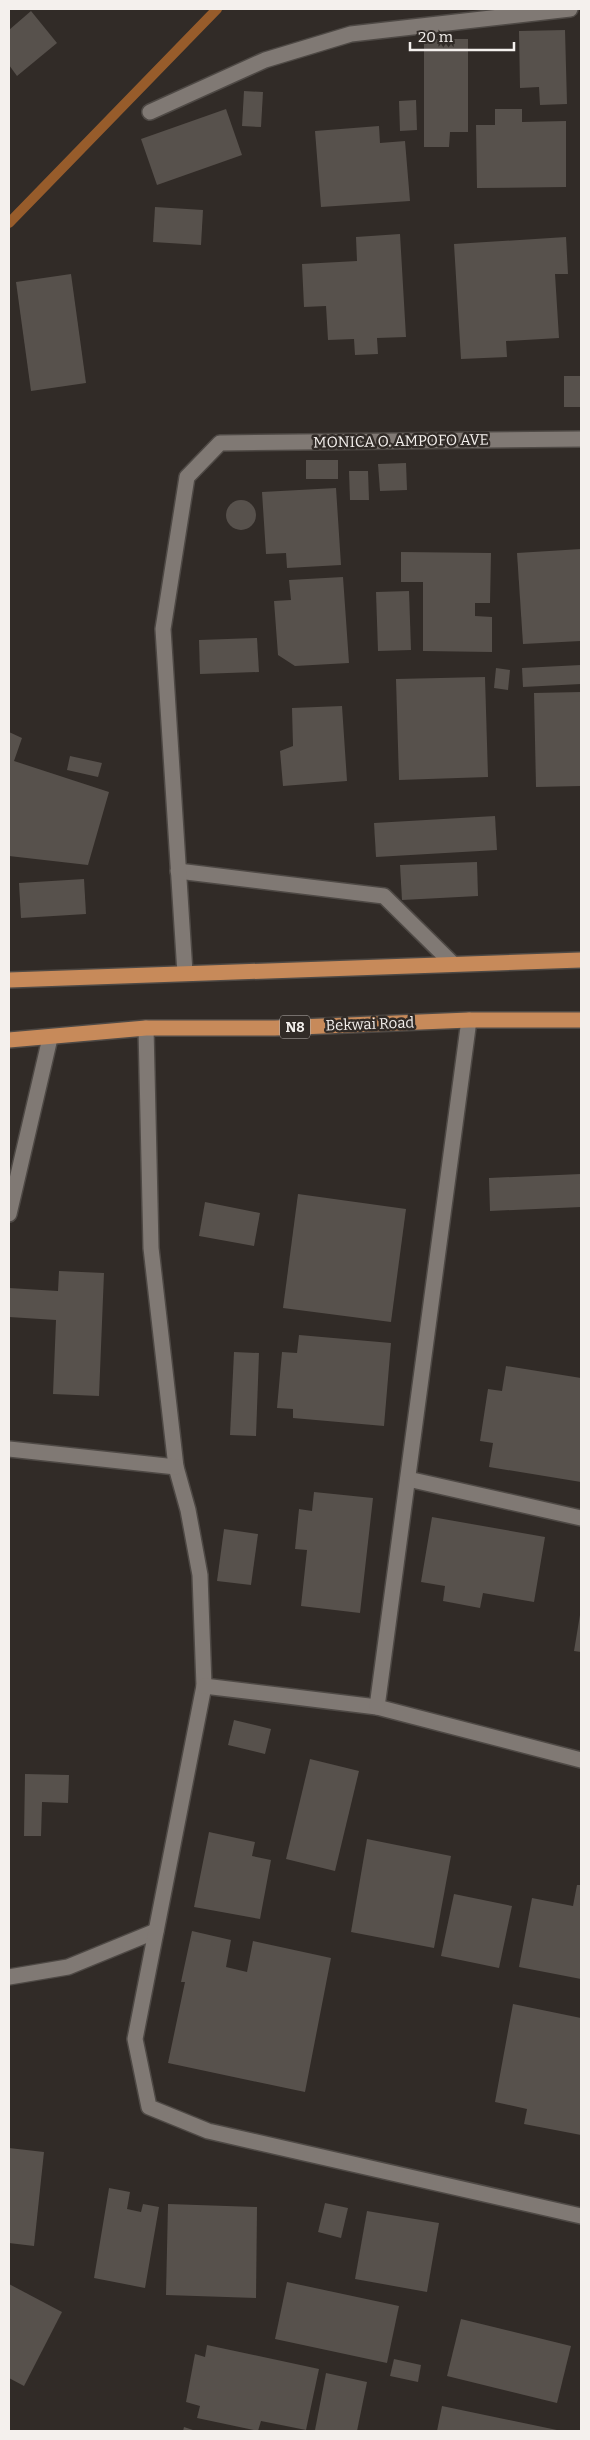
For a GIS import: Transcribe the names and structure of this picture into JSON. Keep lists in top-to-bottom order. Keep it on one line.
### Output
{"streets":{"highway":["Bekwai Road","N8"],"street":["MONICA O. AMPOFO AVE"]},"scale_bar":"20 m"}
